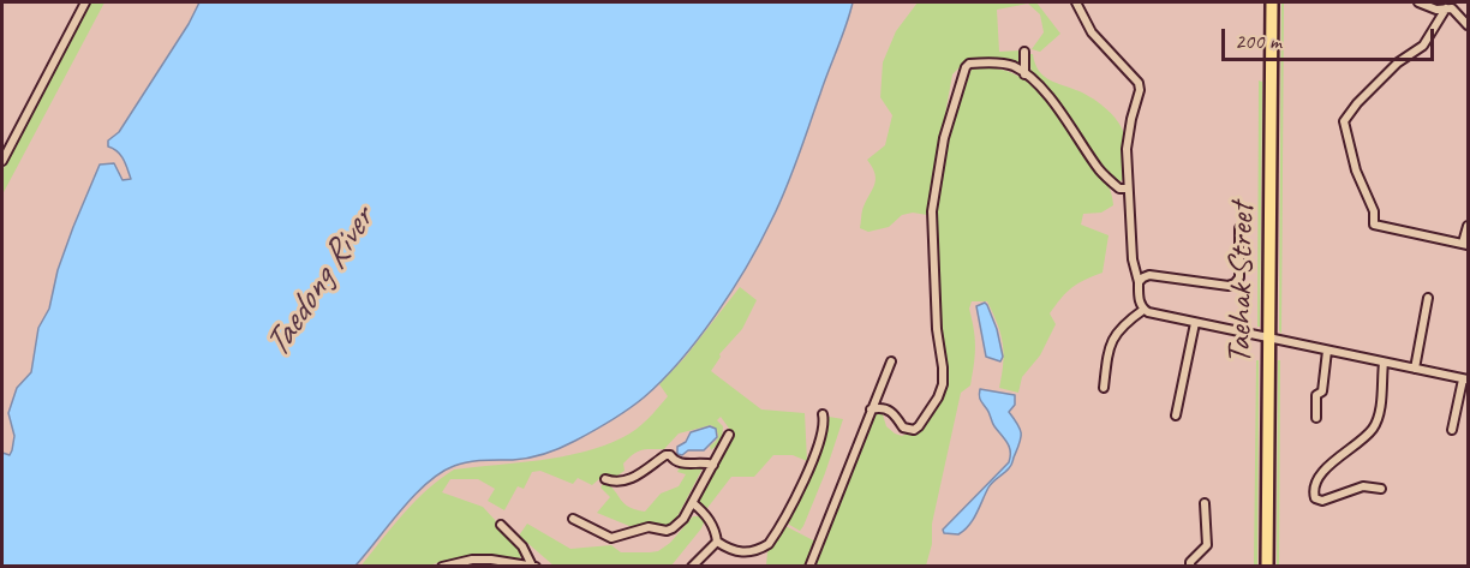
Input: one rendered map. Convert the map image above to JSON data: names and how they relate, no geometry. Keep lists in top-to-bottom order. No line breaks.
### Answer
{"streets":{"main road":["Taehak Street"]},"water":["Taedong River"],"scale_bar":"200 m"}
